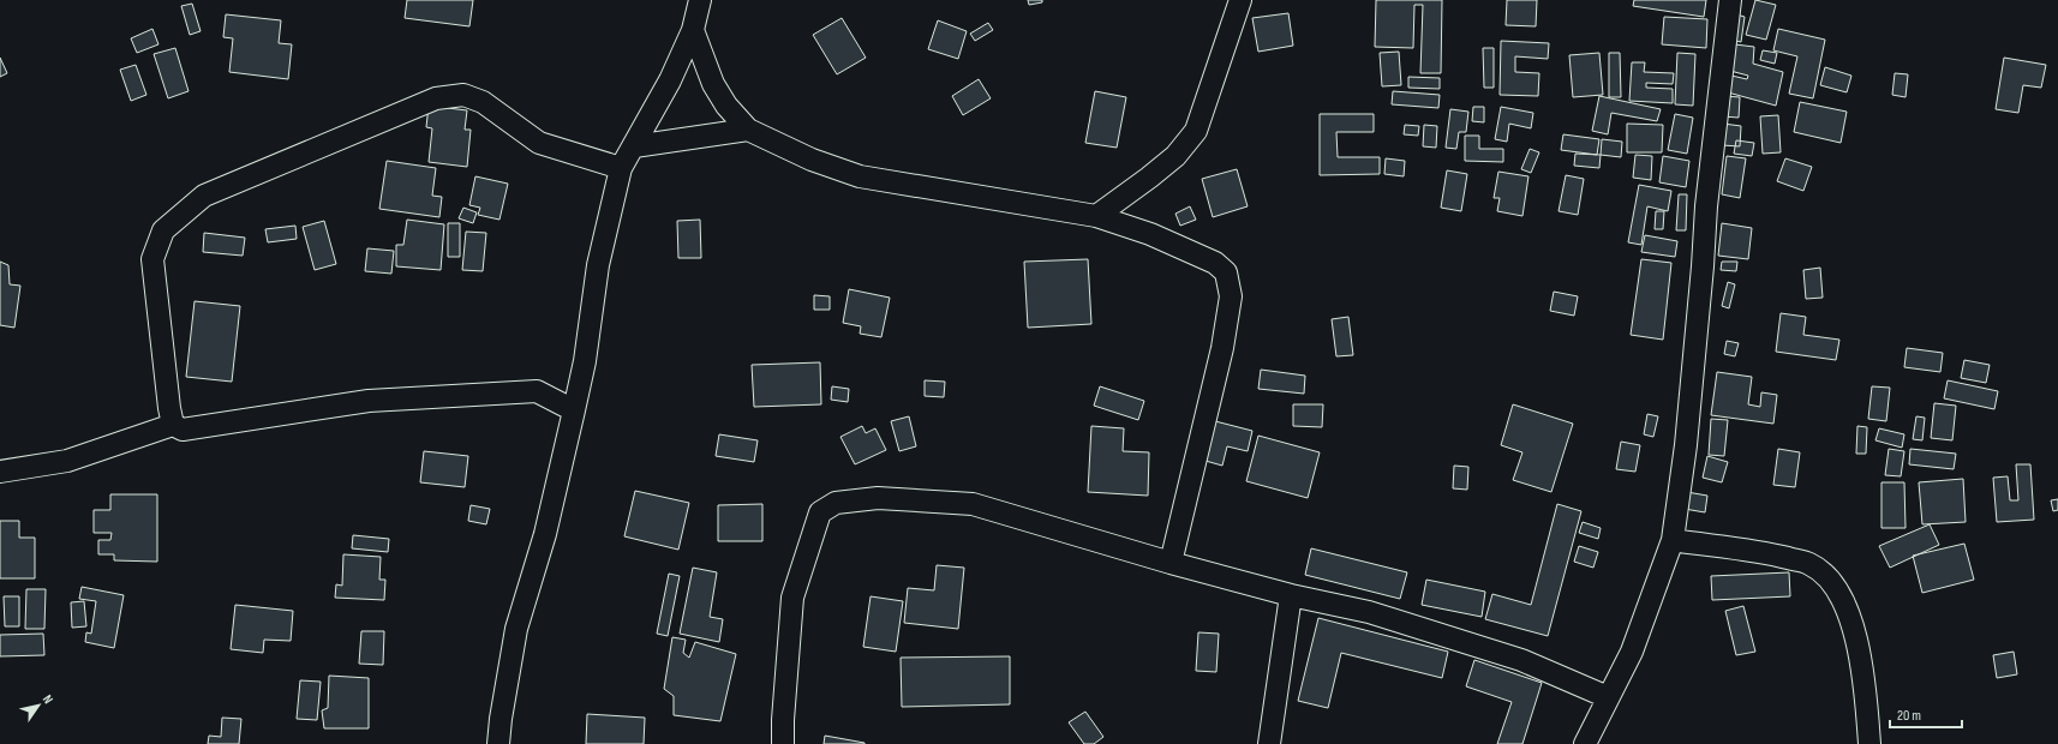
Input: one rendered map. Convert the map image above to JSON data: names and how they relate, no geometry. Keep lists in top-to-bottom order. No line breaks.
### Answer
{"scale_bar":"20 m","north":"top right"}
